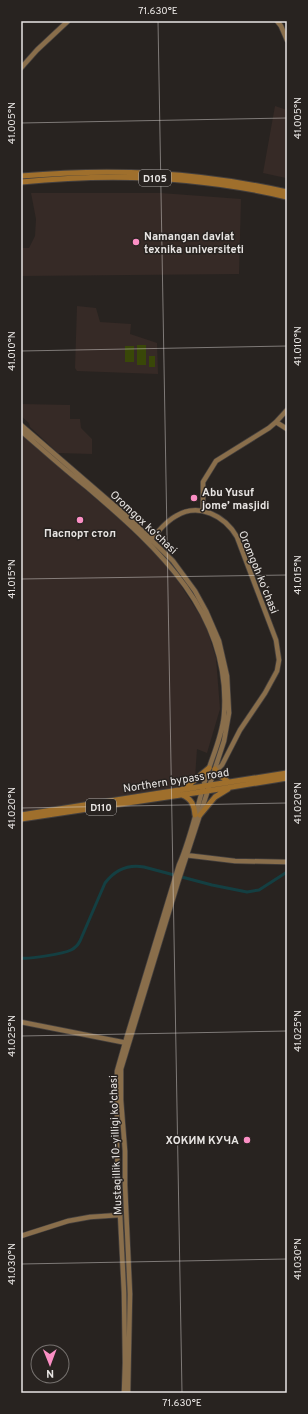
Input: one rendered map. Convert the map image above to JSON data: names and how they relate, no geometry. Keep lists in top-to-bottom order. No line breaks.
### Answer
{"streets":{"main road":["D105","Oromgox ko‘chasi","Oromgoh koʻchasi","Northern bypass road","D110","Mustaqillik 10-yilligi ko'chasi"]},"crossings":[["Oromgox ko‘chasi","Oromgoh koʻchasi"],["Northern bypass road","Mustaqillik 10-yilligi ko'chasi"]],"places":["Namangan davlat texnika universiteti","Abu Yusuf jome’ masjidi","Паспорт стол","ХОКИМ КУЧА"],"north":"bottom","coordinates":["71.630°E","41.005°N","41.010°N","41.015°N","41.020°N","41.025°N","41.030°N"]}
